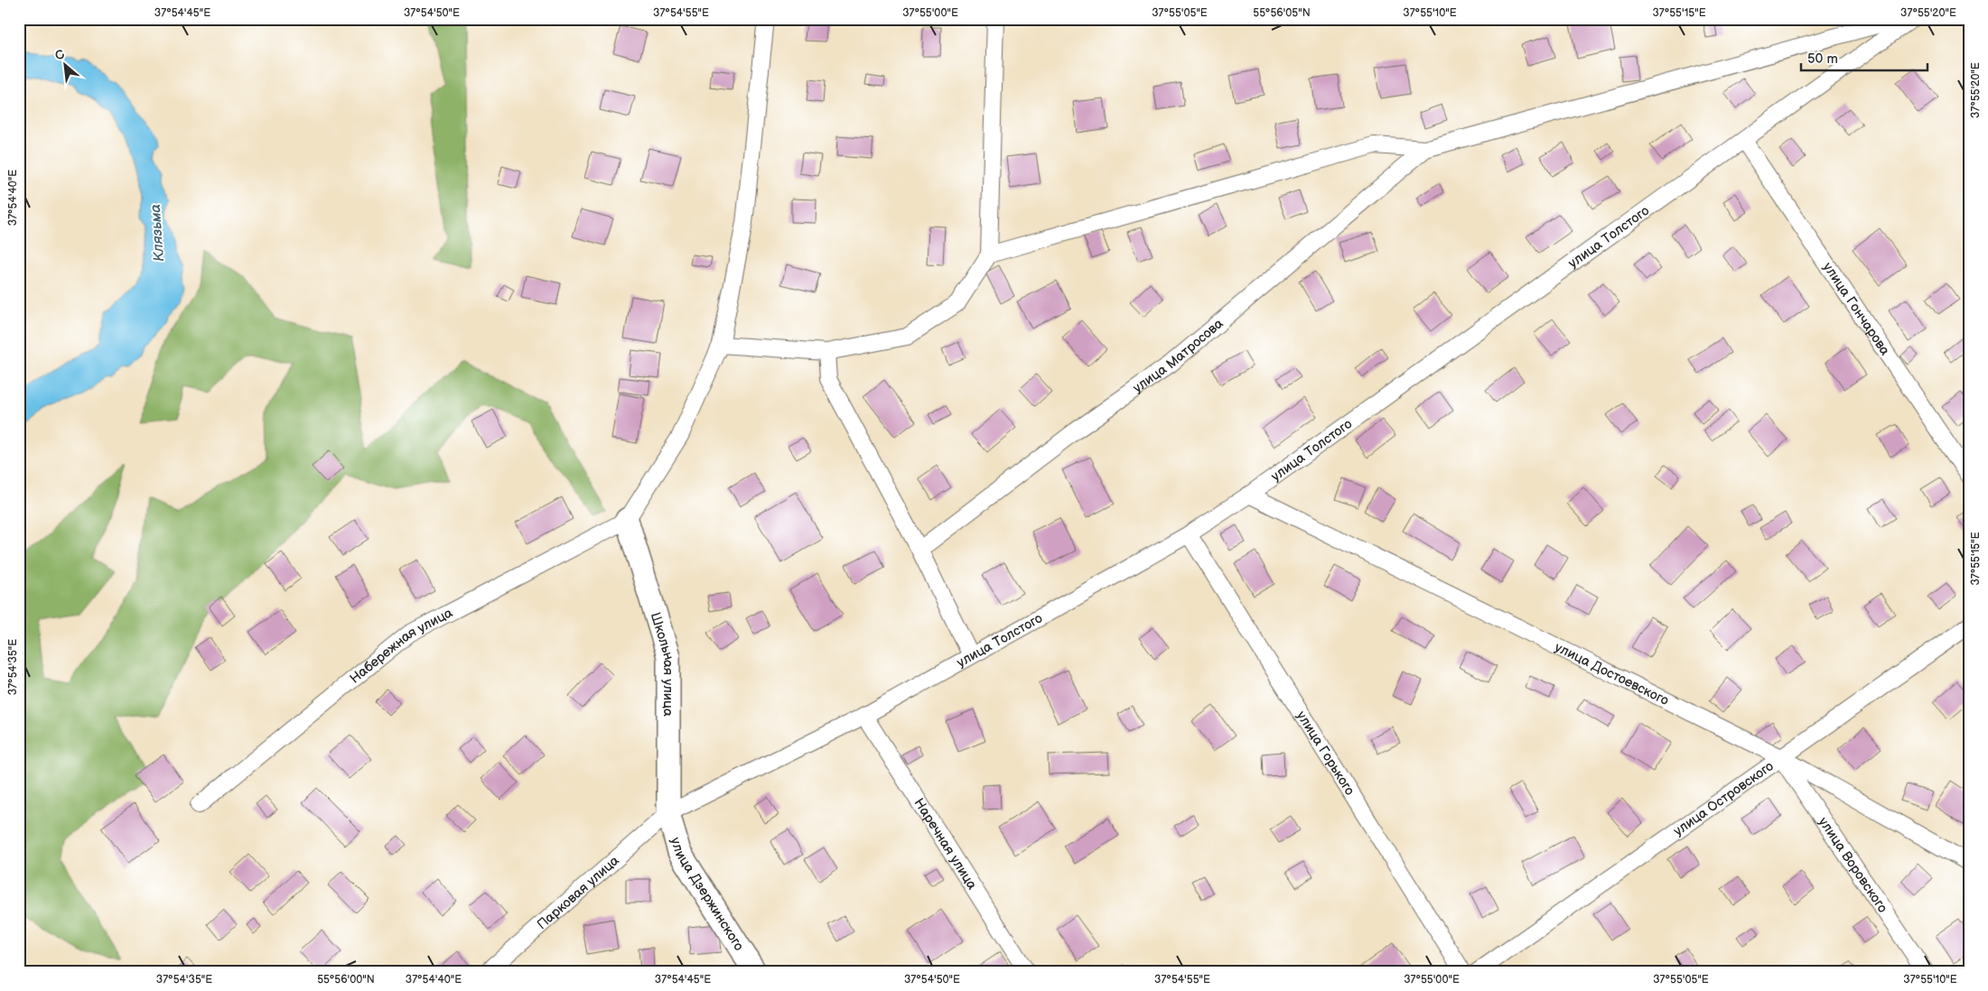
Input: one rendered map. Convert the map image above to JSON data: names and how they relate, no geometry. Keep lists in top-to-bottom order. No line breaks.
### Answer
{"streets":{"street":["улица Толстого","улица Гончарова","улица Матросова","Набережная улица","Школьная улица","улица Достоевского","улица Горького","улица Островского","Наречная улица","улица Воровского","Парковая улица","улица Дзержинского"]},"crossings":[["улица Толстого","улица Гончарова"],["улица Толстого","Школьная улица"],["улица Толстого","улица Достоевского"],["улица Толстого","улица Горького"],["улица Толстого","Наречная улица"],["улица Толстого","Парковая улица"],["улица Толстого","улица Дзержинского"],["Набережная улица","Школьная улица"],["Школьная улица","Парковая улица"],["Школьная улица","улица Дзержинского"],["улица Достоевского","улица Островского"],["улица Достоевского","улица Воровского"],["улица Островского","улица Воровского"],["Парковая улица","улица Дзержинского"]],"water":["Клязьма"],"scale_bar":"50 m","north":"top left","coordinates":["37°54'45\"E","37°54'50\"E","37°54'55\"E","37°55'00\"E","37°55'05\"E","55°56'05\"N","37°55'10\"E","37°55'15\"E","37°55'20\"E","37°54'40\"E","37°54'35\"E","55°56'00\"N"]}
